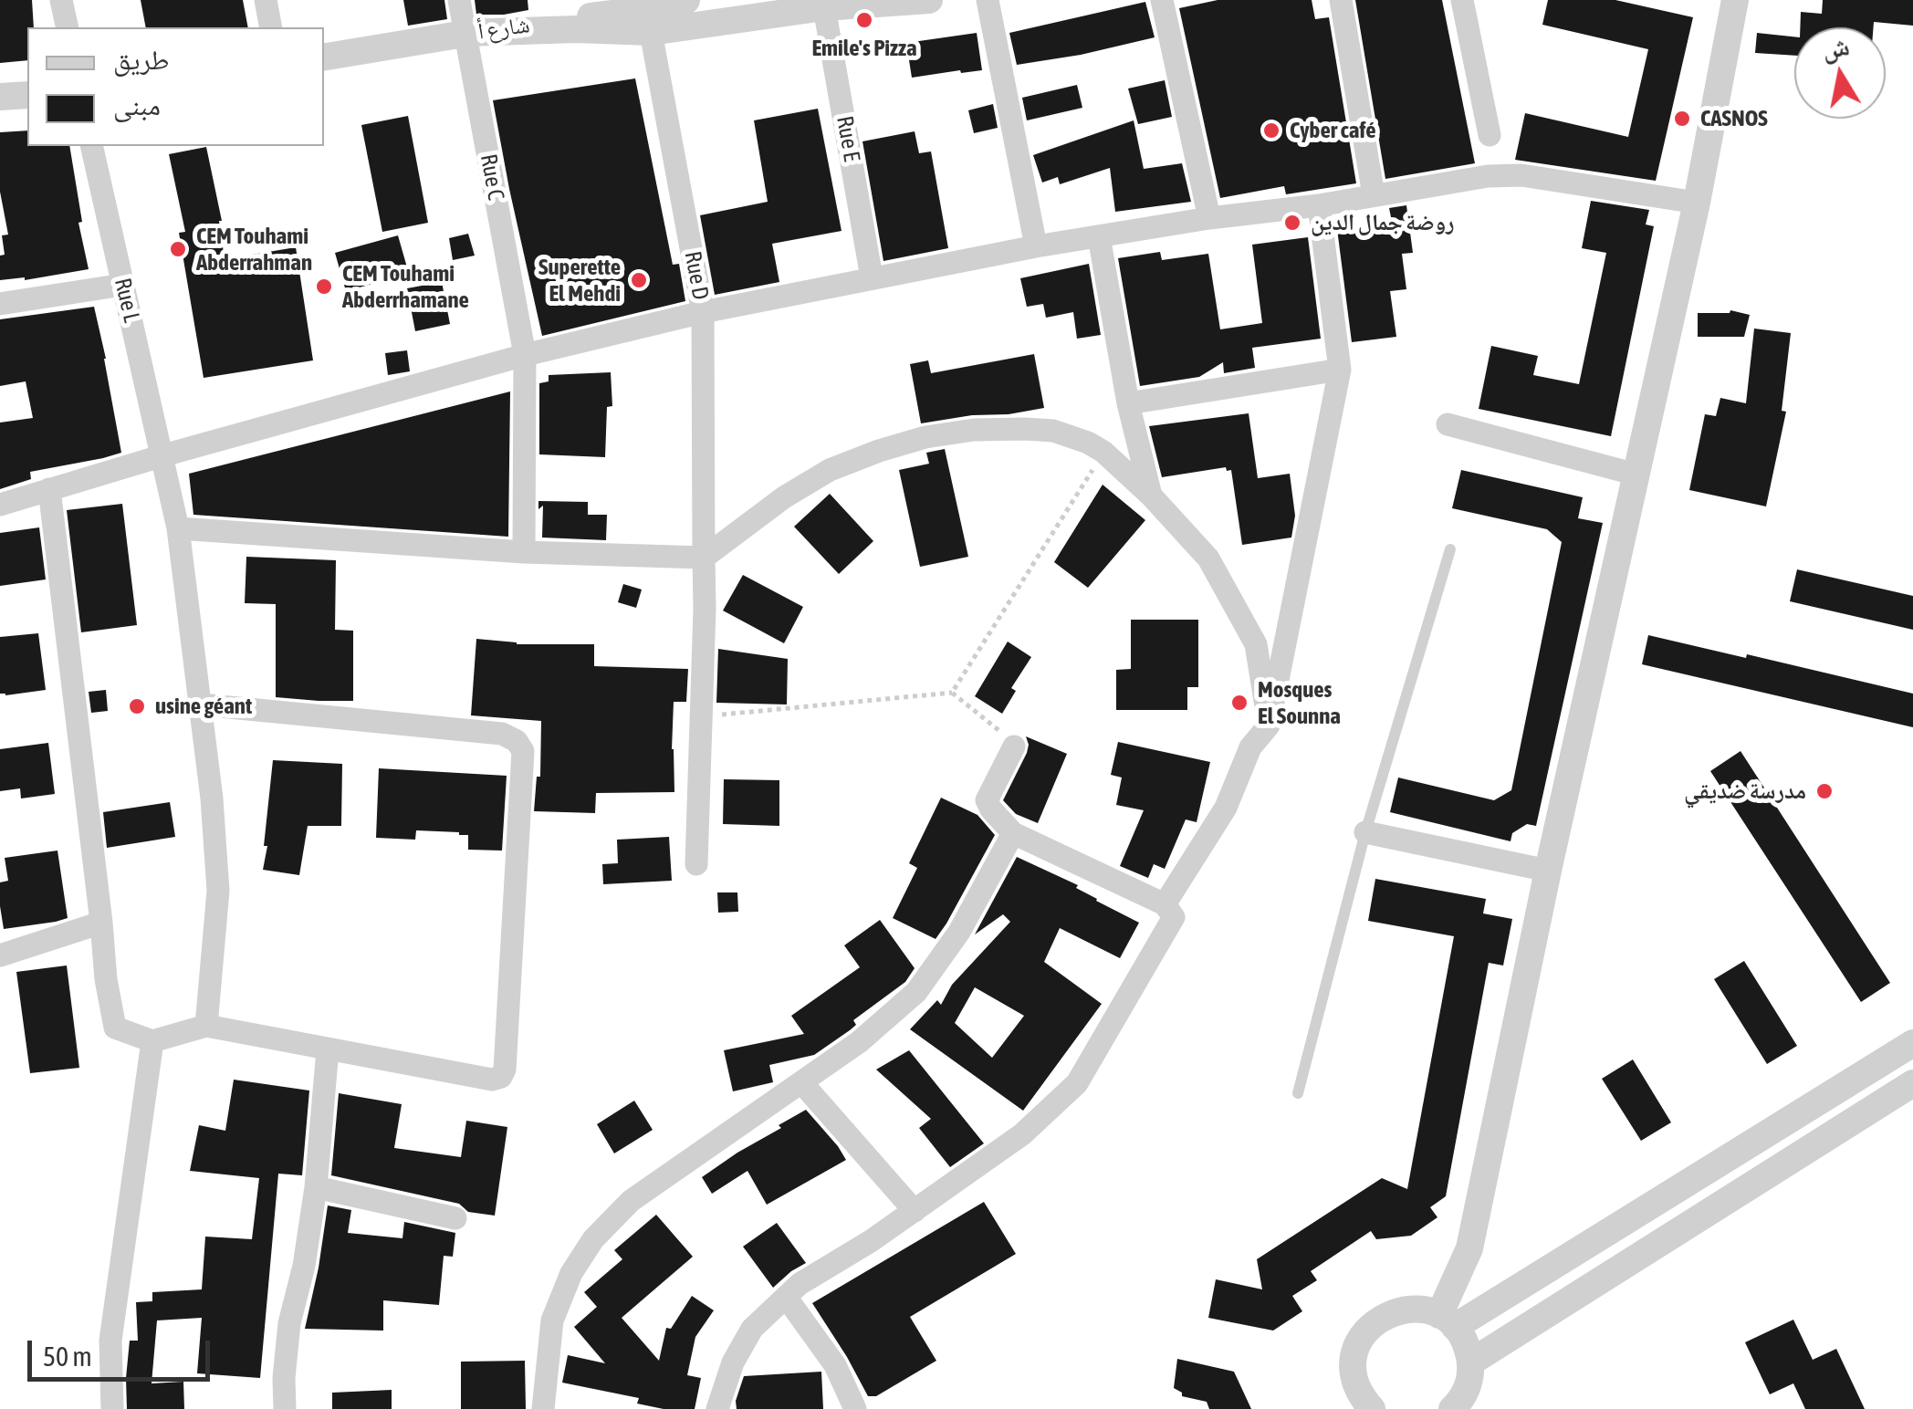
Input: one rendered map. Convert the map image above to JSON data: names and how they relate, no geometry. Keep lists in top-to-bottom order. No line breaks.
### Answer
{"streets":{"street":["شارع أ","Rue E","Rue C","Rue D","Rue L"]},"crossings":[["شارع أ","Rue E"],["شارع أ","Rue C"],["شارع أ","Rue D"]],"places":["Emile's Pizza","CASNOS","Cyber café","روضة جمال الدين","CEM Touhami Abderrahman","Superette El Mehdi","CEM Touhami Abderrhamane","Mosques El Sounna","usine géant","مدرسة ضديقي"],"legend":["طريق","مبنى"],"scale_bar":"50 m","north":"top"}
